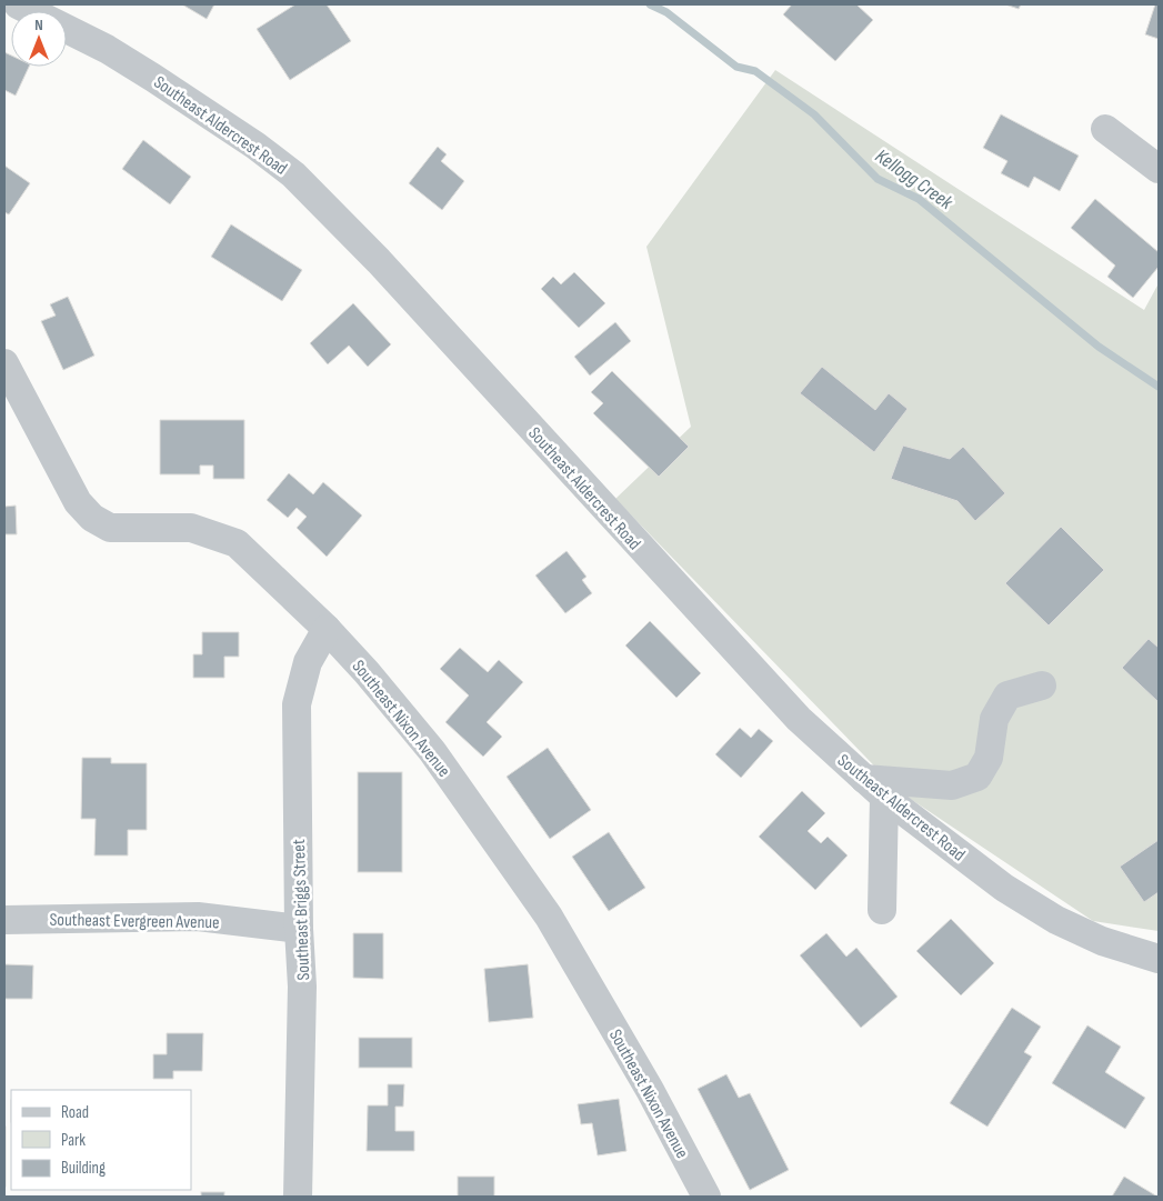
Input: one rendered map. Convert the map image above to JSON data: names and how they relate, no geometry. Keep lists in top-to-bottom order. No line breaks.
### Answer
{"streets":{"street":["Southeast Aldercrest Road","Southeast Nixon Avenue","Southeast Briggs Street","Southeast Evergreen Avenue"]},"crossings":[["Southeast Nixon Avenue","Southeast Briggs Street"],["Southeast Briggs Street","Southeast Evergreen Avenue"]],"water":["Kellogg Creek"],"legend":["Road","Park","Building"],"north":"top"}
